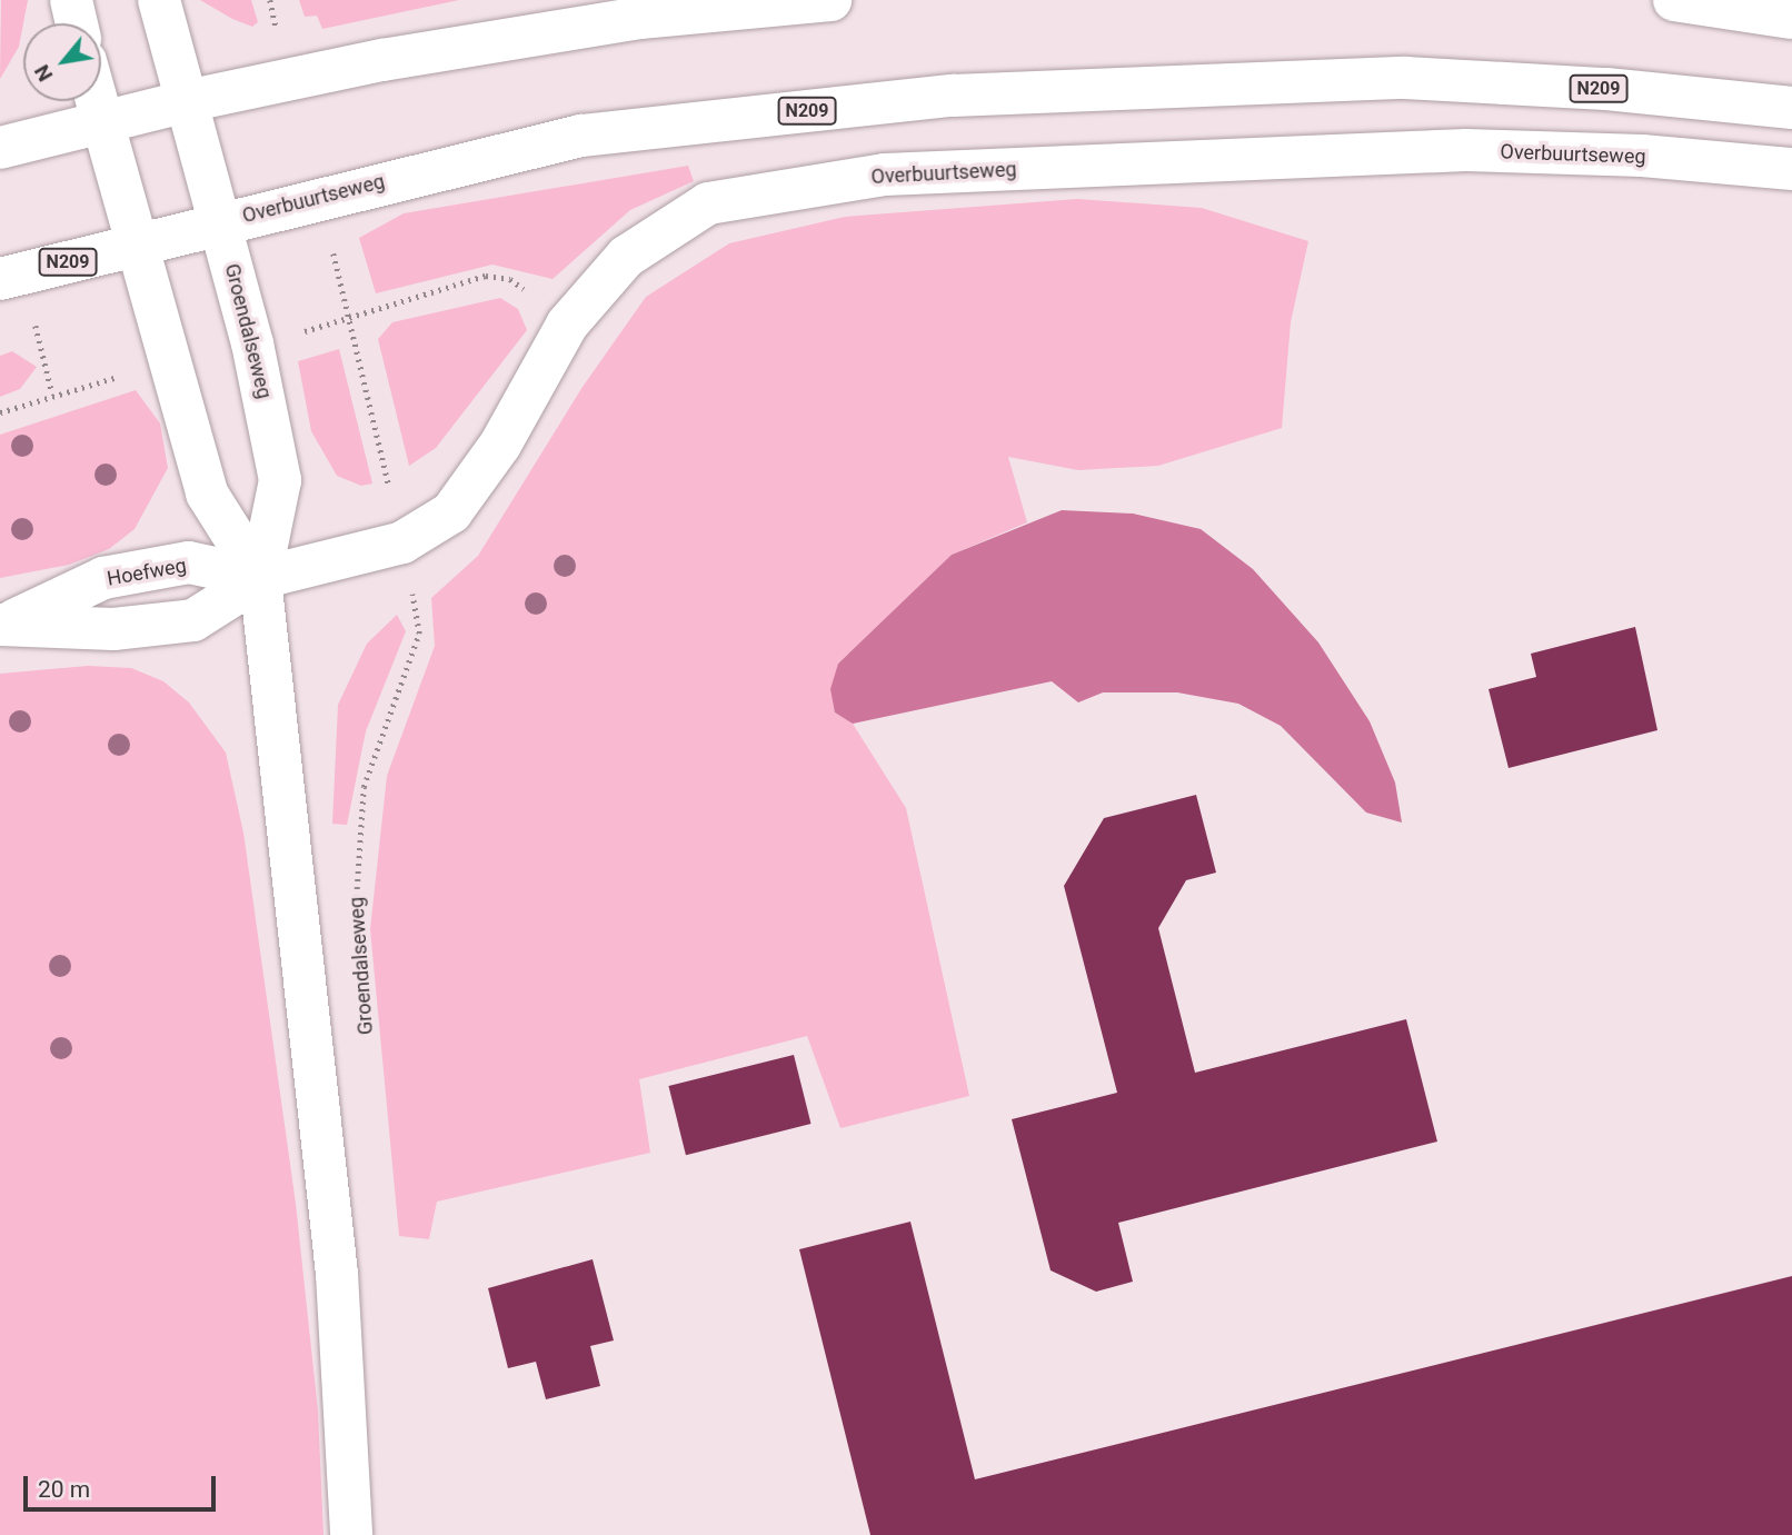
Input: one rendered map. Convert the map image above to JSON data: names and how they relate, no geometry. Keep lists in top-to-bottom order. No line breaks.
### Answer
{"streets":{"street":["N209","Overbuurtseweg","Groendalseweg","Hoefweg"]},"crossings":[["N209","Overbuurtseweg"],["N209","Groendalseweg"],["Overbuurtseweg","Groendalseweg"],["Overbuurtseweg","Hoefweg"],["Groendalseweg","Hoefweg"]],"scale_bar":"20 m","north":"bottom left"}
